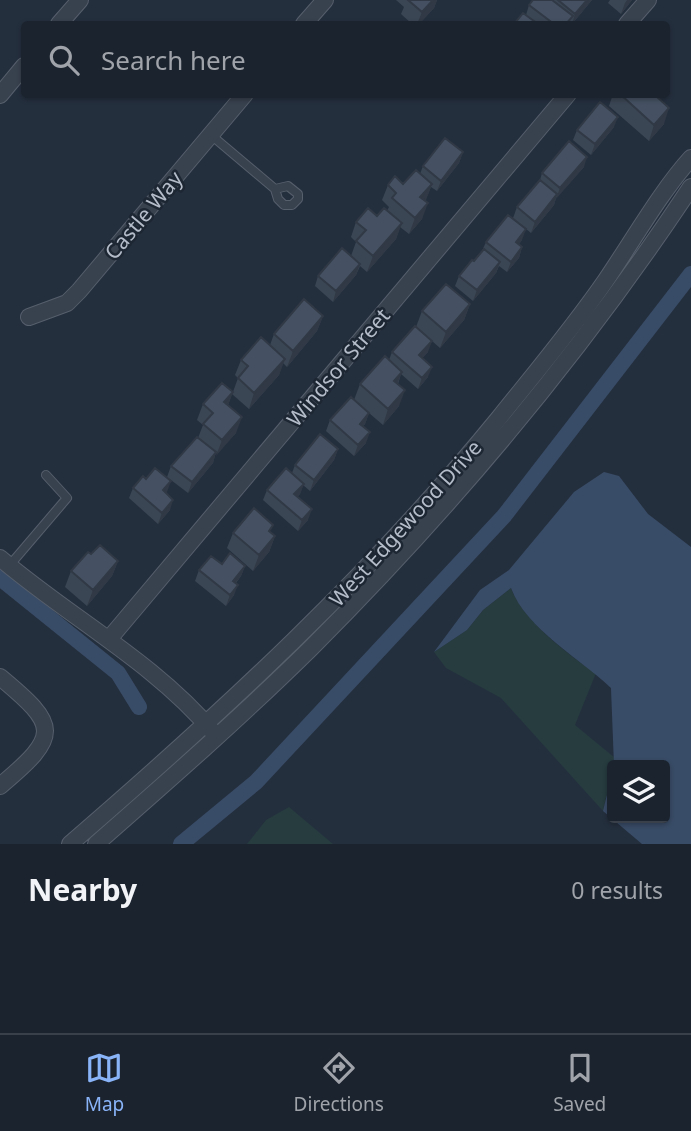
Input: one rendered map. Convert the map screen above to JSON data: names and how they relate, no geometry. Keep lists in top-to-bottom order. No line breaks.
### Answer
{"streets":{"street":["Castle Way","Windsor Street","West Edgewood Drive"]},"page":{"search":"Search here","heading":["Nearby","0 results"],"nav":["Map","Directions","Saved"]}}
